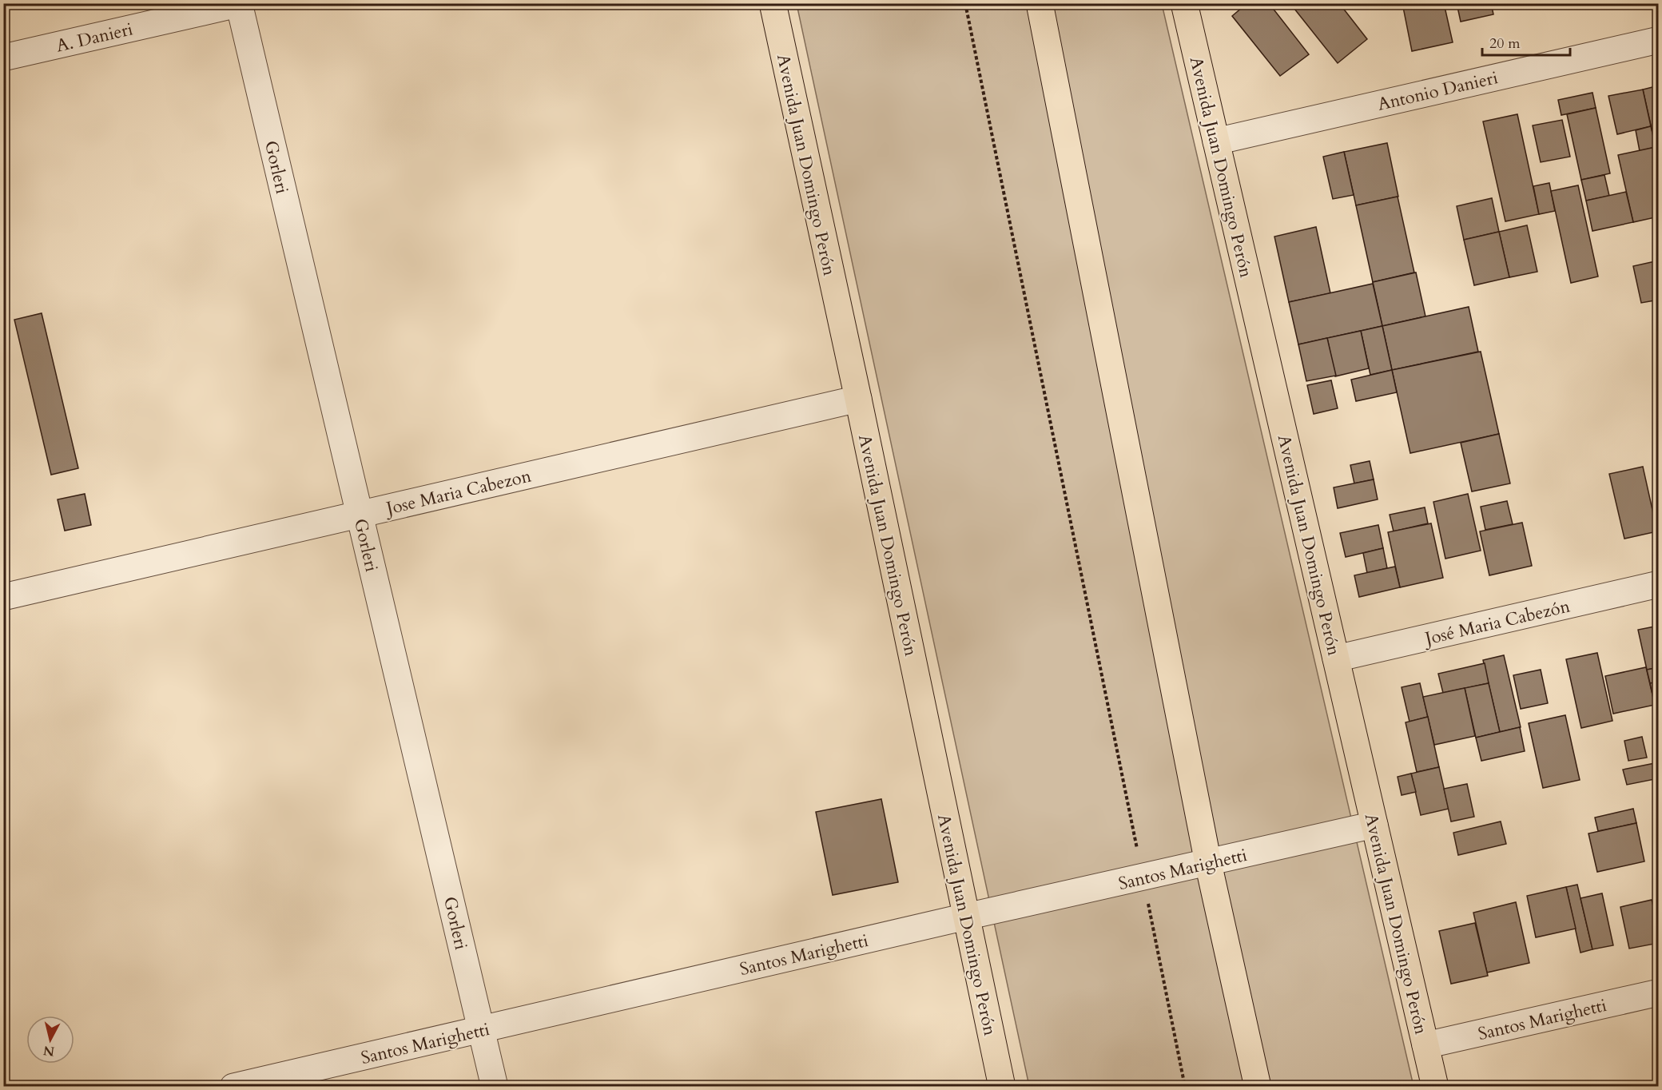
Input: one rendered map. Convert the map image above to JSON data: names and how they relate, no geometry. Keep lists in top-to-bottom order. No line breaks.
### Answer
{"streets":{"main road":["Avenida Juan Domingo Perón"],"street":["A. Danieri","Antonio Danieri","Gorleri","Jose Maria Cabezon","José Maria Cabezón","Santos Marighetti"]},"crossings":[["A. Danieri","Gorleri"],["Antonio Danieri","Avenida Juan Domingo Perón"],["Avenida Juan Domingo Perón","Jose Maria Cabezon"],["Avenida Juan Domingo Perón","José Maria Cabezón"],["Avenida Juan Domingo Perón","Santos Marighetti"],["Gorleri","Jose Maria Cabezon"],["Gorleri","Santos Marighetti"]],"scale_bar":"20 m","north":"bottom"}
